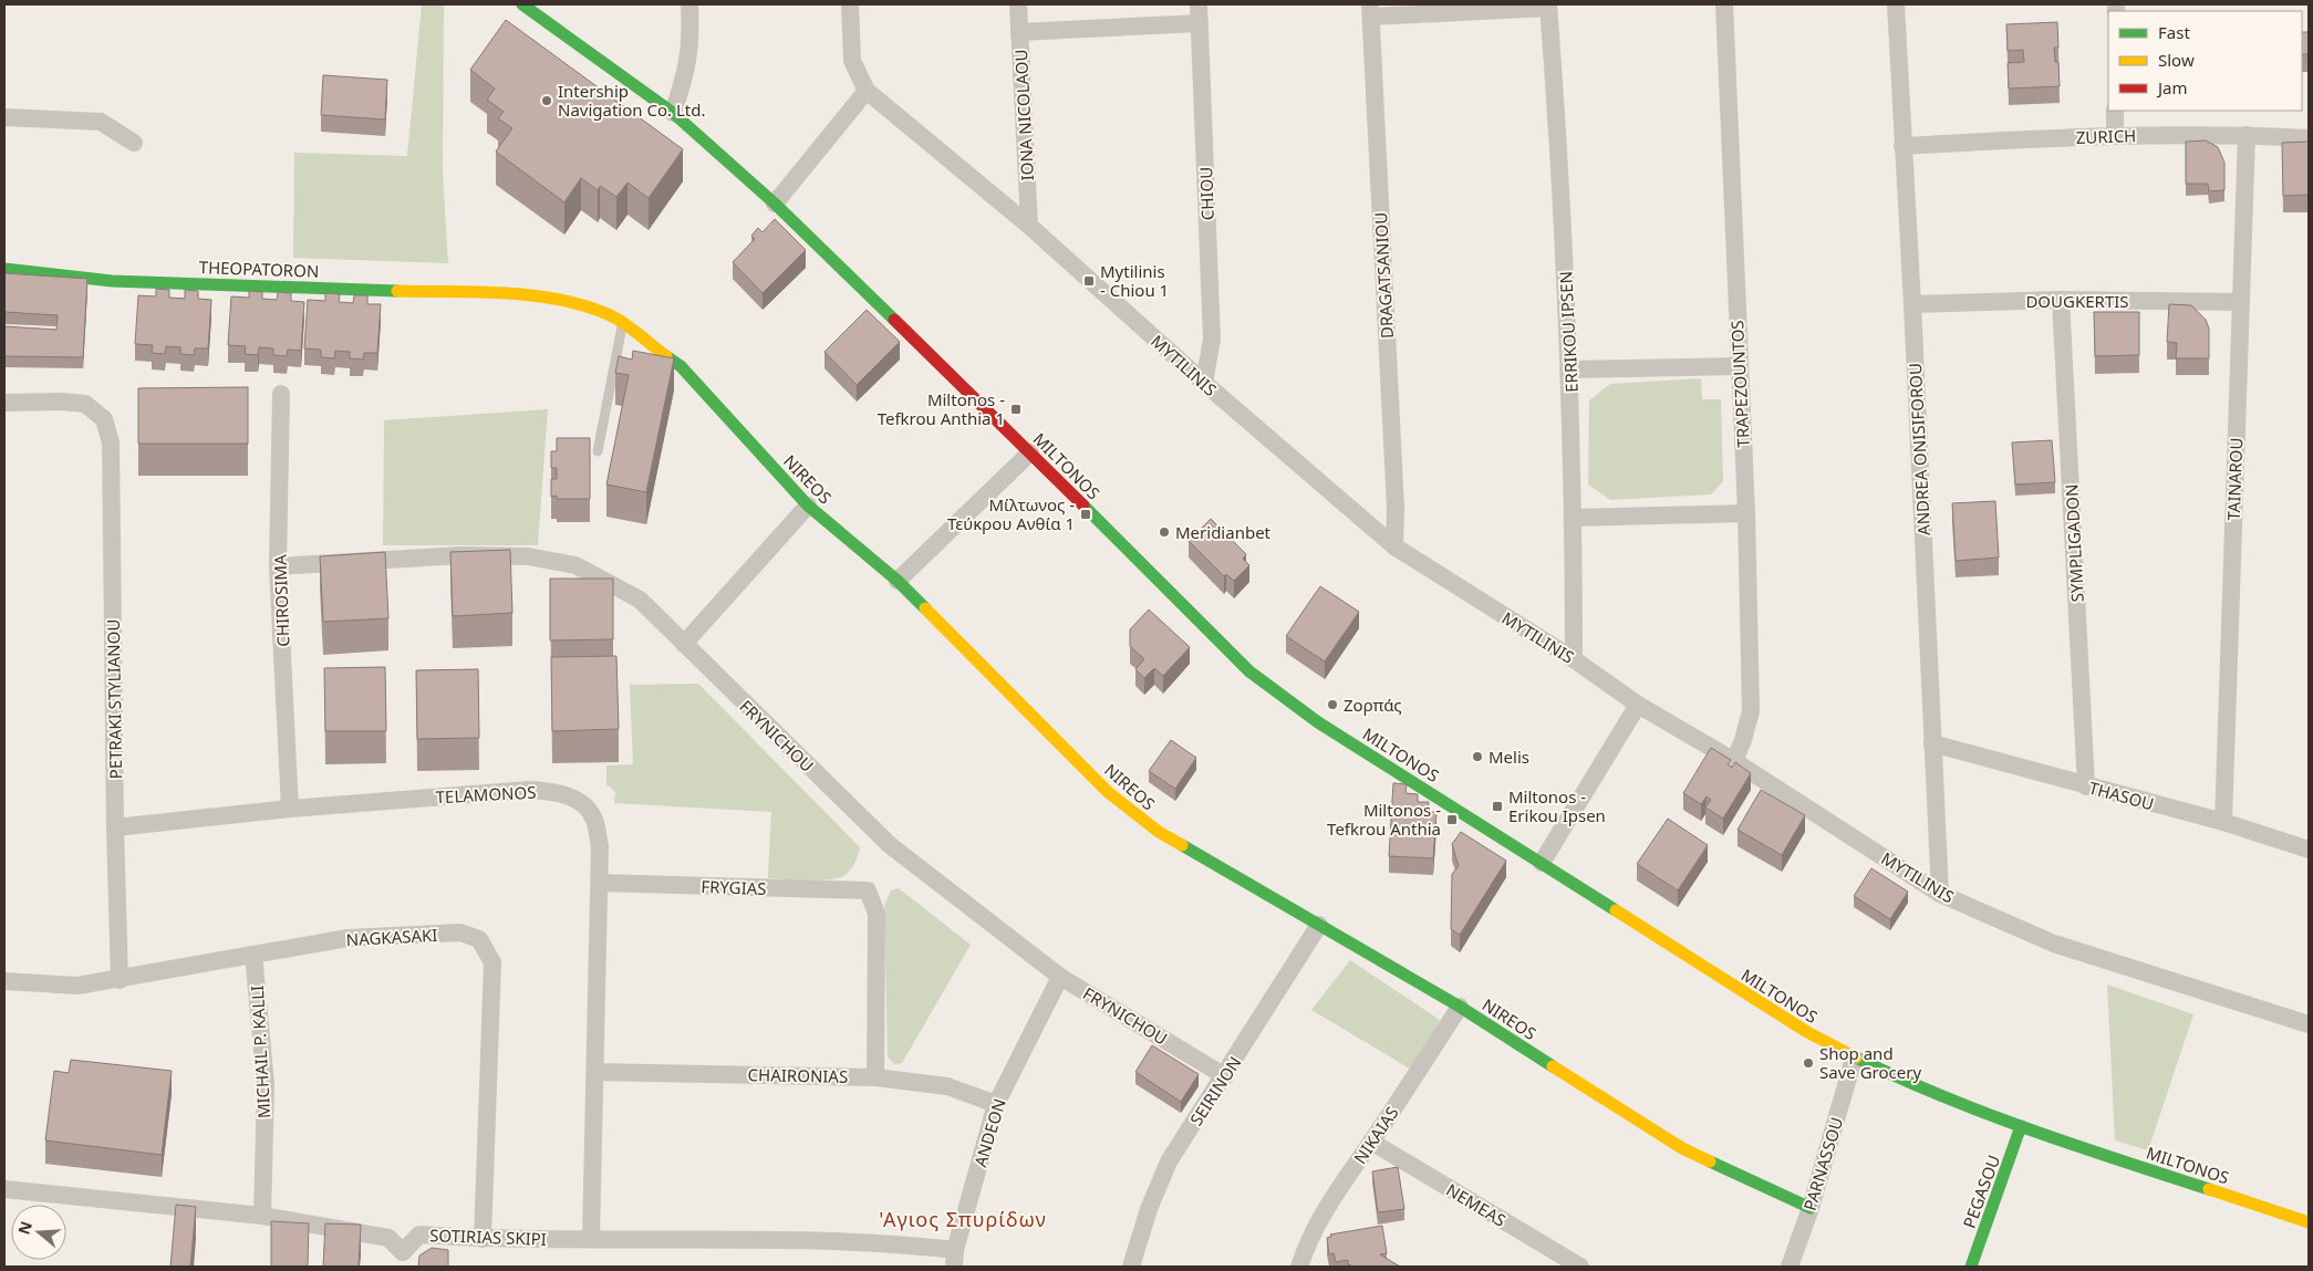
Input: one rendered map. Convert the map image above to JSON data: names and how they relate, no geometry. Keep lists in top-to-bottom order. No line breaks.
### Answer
{"streets":{"street":["IONA NICOLAOU","ZURICH","CHIOU","THEOPATORON","DRAGATSANIOU","DOUGKERTIS","ERRIKOU IPSEN","MYTILINIS","TRAPEZOUNTOS","ANDREA ONISIFOROU","MILTONOS","NIREOS","TAINAROU","SYMPLIGADON","CHIROSIMA","PETRAKI STYLIANOU","FRYNICHOU","TELAMONOS","THASOU","FRYGIAS","NAGKASAKI","MICHAIL P. KALLI","CHAIRONIAS","SEIRINON","ANDEON","NIKAIAS","PARNASSOU","PEGASOU","NEMEAS","SOTIRIAS SKIPI"]},"crossings":[["IONA NICOLAOU","MYTILINIS"],["ZURICH","ANDREA ONISIFOROU"],["ZURICH","TAINAROU"],["CHIOU","MYTILINIS"],["THEOPATORON","NIREOS"],["DRAGATSANIOU","MYTILINIS"],["DOUGKERTIS","ANDREA ONISIFOROU"],["DOUGKERTIS","TAINAROU"],["DOUGKERTIS","SYMPLIGADON"],["ERRIKOU IPSEN","MYTILINIS"],["MYTILINIS","TRAPEZOUNTOS"],["MYTILINIS","ANDREA ONISIFOROU"],["ANDREA ONISIFOROU","THASOU"],["MILTONOS","PARNASSOU"],["MILTONOS","PEGASOU"],["NIREOS","SEIRINON"],["NIREOS","NIKAIAS"],["NIREOS","PARNASSOU"],["TAINAROU","THASOU"],["SYMPLIGADON","THASOU"],["CHIROSIMA","FRYNICHOU"],["CHIROSIMA","TELAMONOS"],["PETRAKI STYLIANOU","TELAMONOS"],["PETRAKI STYLIANOU","NAGKASAKI"],["FRYNICHOU","SEIRINON"],["FRYNICHOU","ANDEON"],["TELAMONOS","FRYGIAS"],["TELAMONOS","CHAIRONIAS"],["TELAMONOS","SOTIRIAS SKIPI"],["FRYGIAS","CHAIRONIAS"],["NAGKASAKI","MICHAIL P. KALLI"],["NAGKASAKI","SOTIRIAS SKIPI"],["MICHAIL P. KALLI","SOTIRIAS SKIPI"],["CHAIRONIAS","ANDEON"],["ANDEON","SOTIRIAS SKIPI"],["NIKAIAS","NEMEAS"]],"districts":["'Αγιος Σπυρίδων"],"places":{"other":["Intership Navigation Co. Ltd.","Meridianbet","Ζορπάς","Melis","Shop and Save Grocery"],"transit":["Mytilinis - Chiou 1","Miltonos - Tefkrou Anthia 1","Μίλτωνος - Τεύκρου Ανθία 1","Miltonos - Erikou Ipsen","Miltonos - Tefkrou Anthia"]},"legend":["Fast","Slow","Jam"],"north":"left"}
